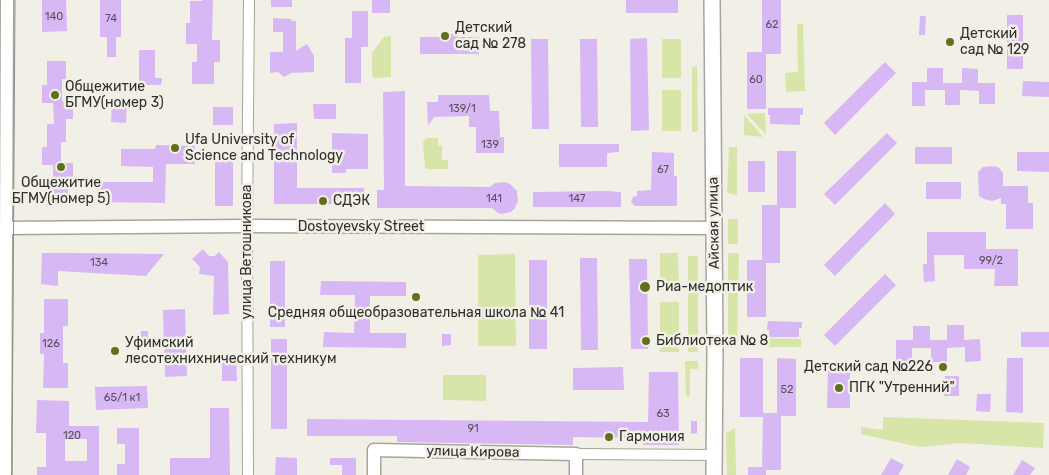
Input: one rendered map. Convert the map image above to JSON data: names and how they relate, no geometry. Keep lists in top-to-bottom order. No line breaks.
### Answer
{"streets":{"main road":["Айская улица"],"street":["Dostoyevsky Street","улица Ветошникова","улица Кирова"]},"crossings":[["Айская улица","Dostoyevsky Street"],["Dostoyevsky Street","улица Ветошникова"]],"places":["Детский сад № 278","Детский сад № 129","Общежитие БГМУ(номер 3)","Ufa University of Science and Technology","Общежитие БГМУ(номер 5)","СДЭК","Риа-медоптик","Средняя общеобразовательная школа № 41","Библиотека № 8","Уфимский лесотехнихнический техникум","Детский сад №226","ПГК \"Утренний\"","Гармония"],"house_numbers":["140","74","62","60","139/1","139","67","141","147","99/2","134","126","52","65/1 к1","63","91","120"]}
